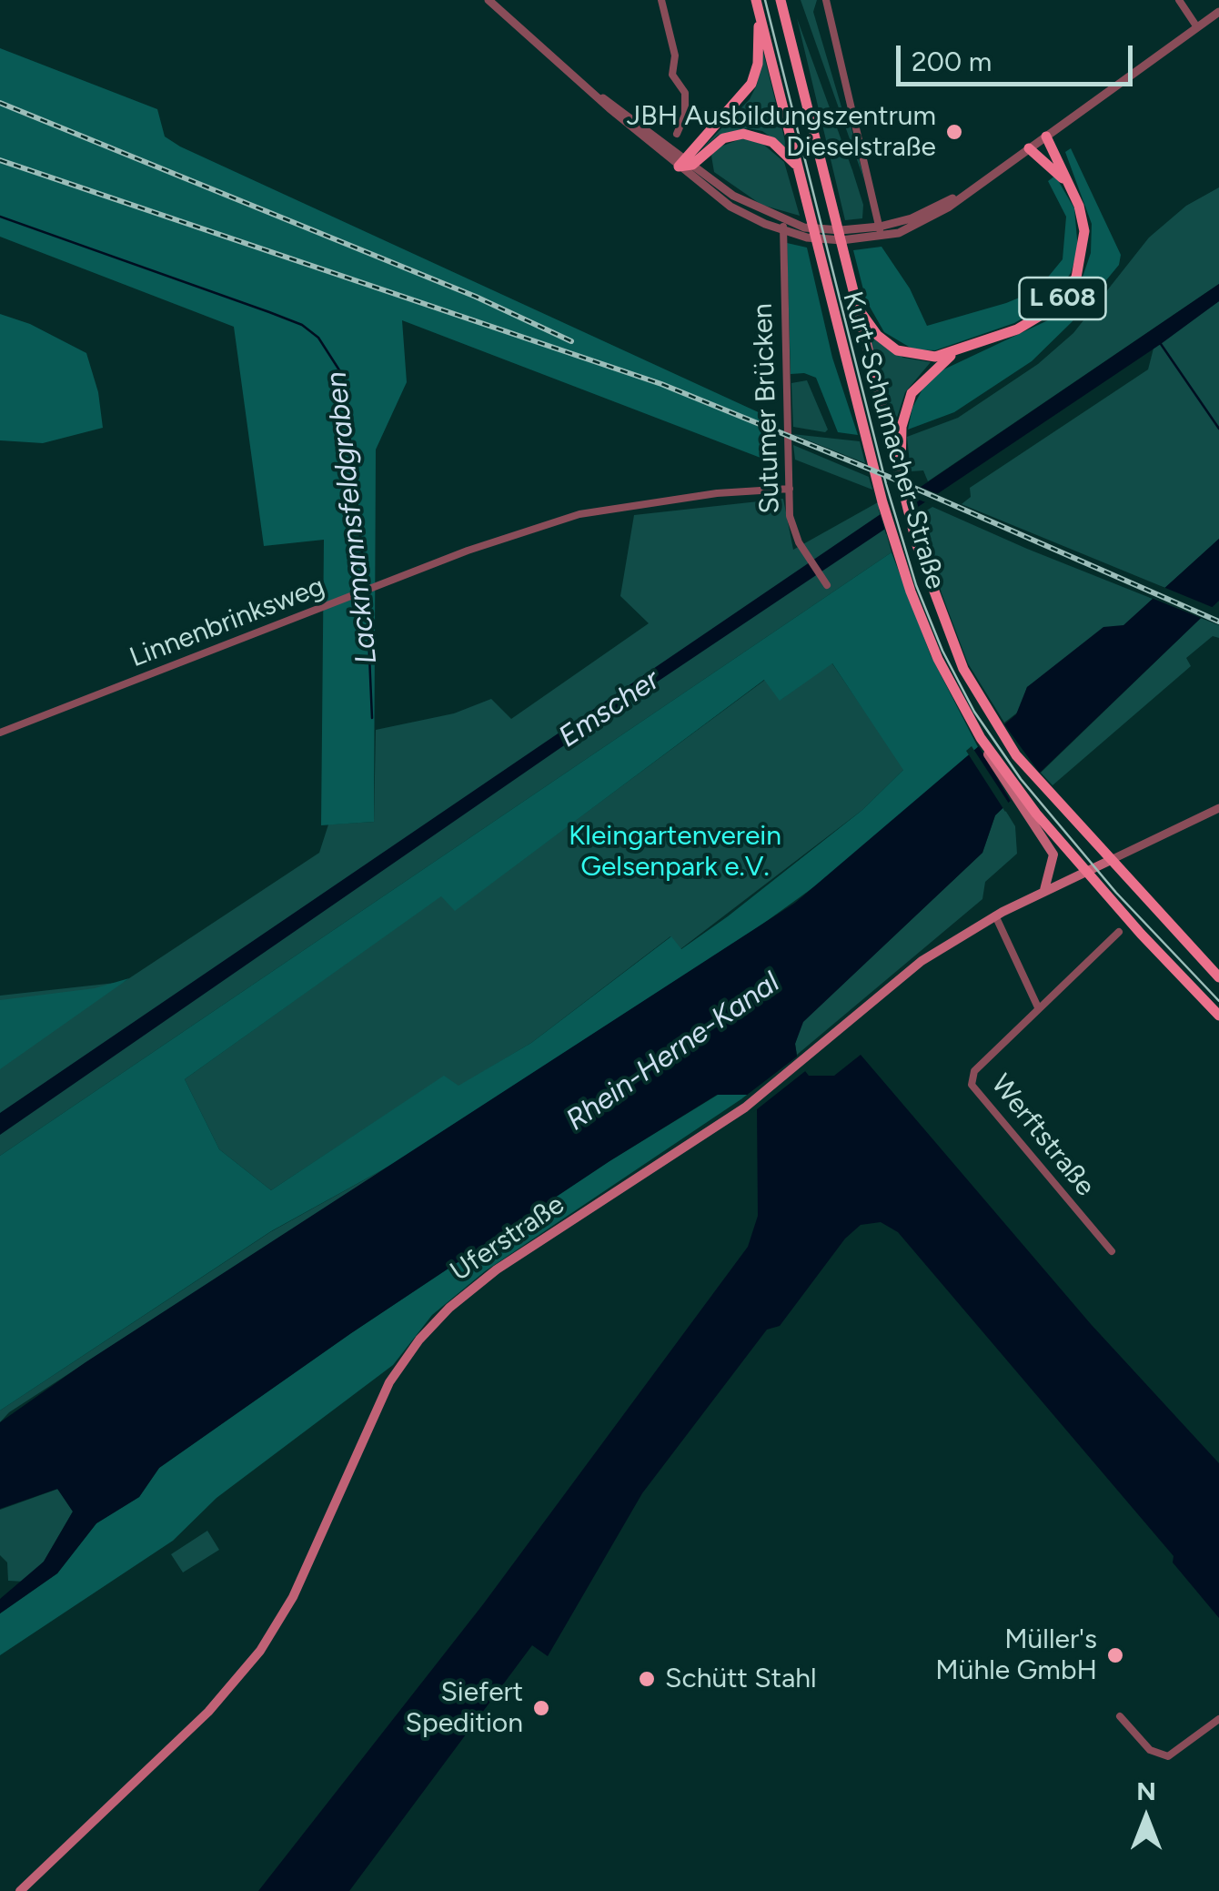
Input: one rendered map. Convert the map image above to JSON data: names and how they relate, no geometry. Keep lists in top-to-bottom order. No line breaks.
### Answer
{"streets":{"main road":["L 608","Kurt-Schumacher-Straße","Uferstraße"],"street":["Sutumer Brücken","Linnenbrinksweg","Werftstraße"]},"crossings":[["L 608","Kurt-Schumacher-Straße"],["Sutumer Brücken","Linnenbrinksweg"],["Kurt-Schumacher-Straße","Uferstraße"]],"water":["Lackmannsfeldgraben","Emscher","Rhein-Herne-Kanal"],"parks":["Kleingartenverein Gelsenpark e.V."],"places":["JBH Ausbildungszentrum Dieselstraße","Müller's Mühle GmbH","Schütt Stahl","Siefert Spedition"],"scale_bar":"200 m","north":"top"}
